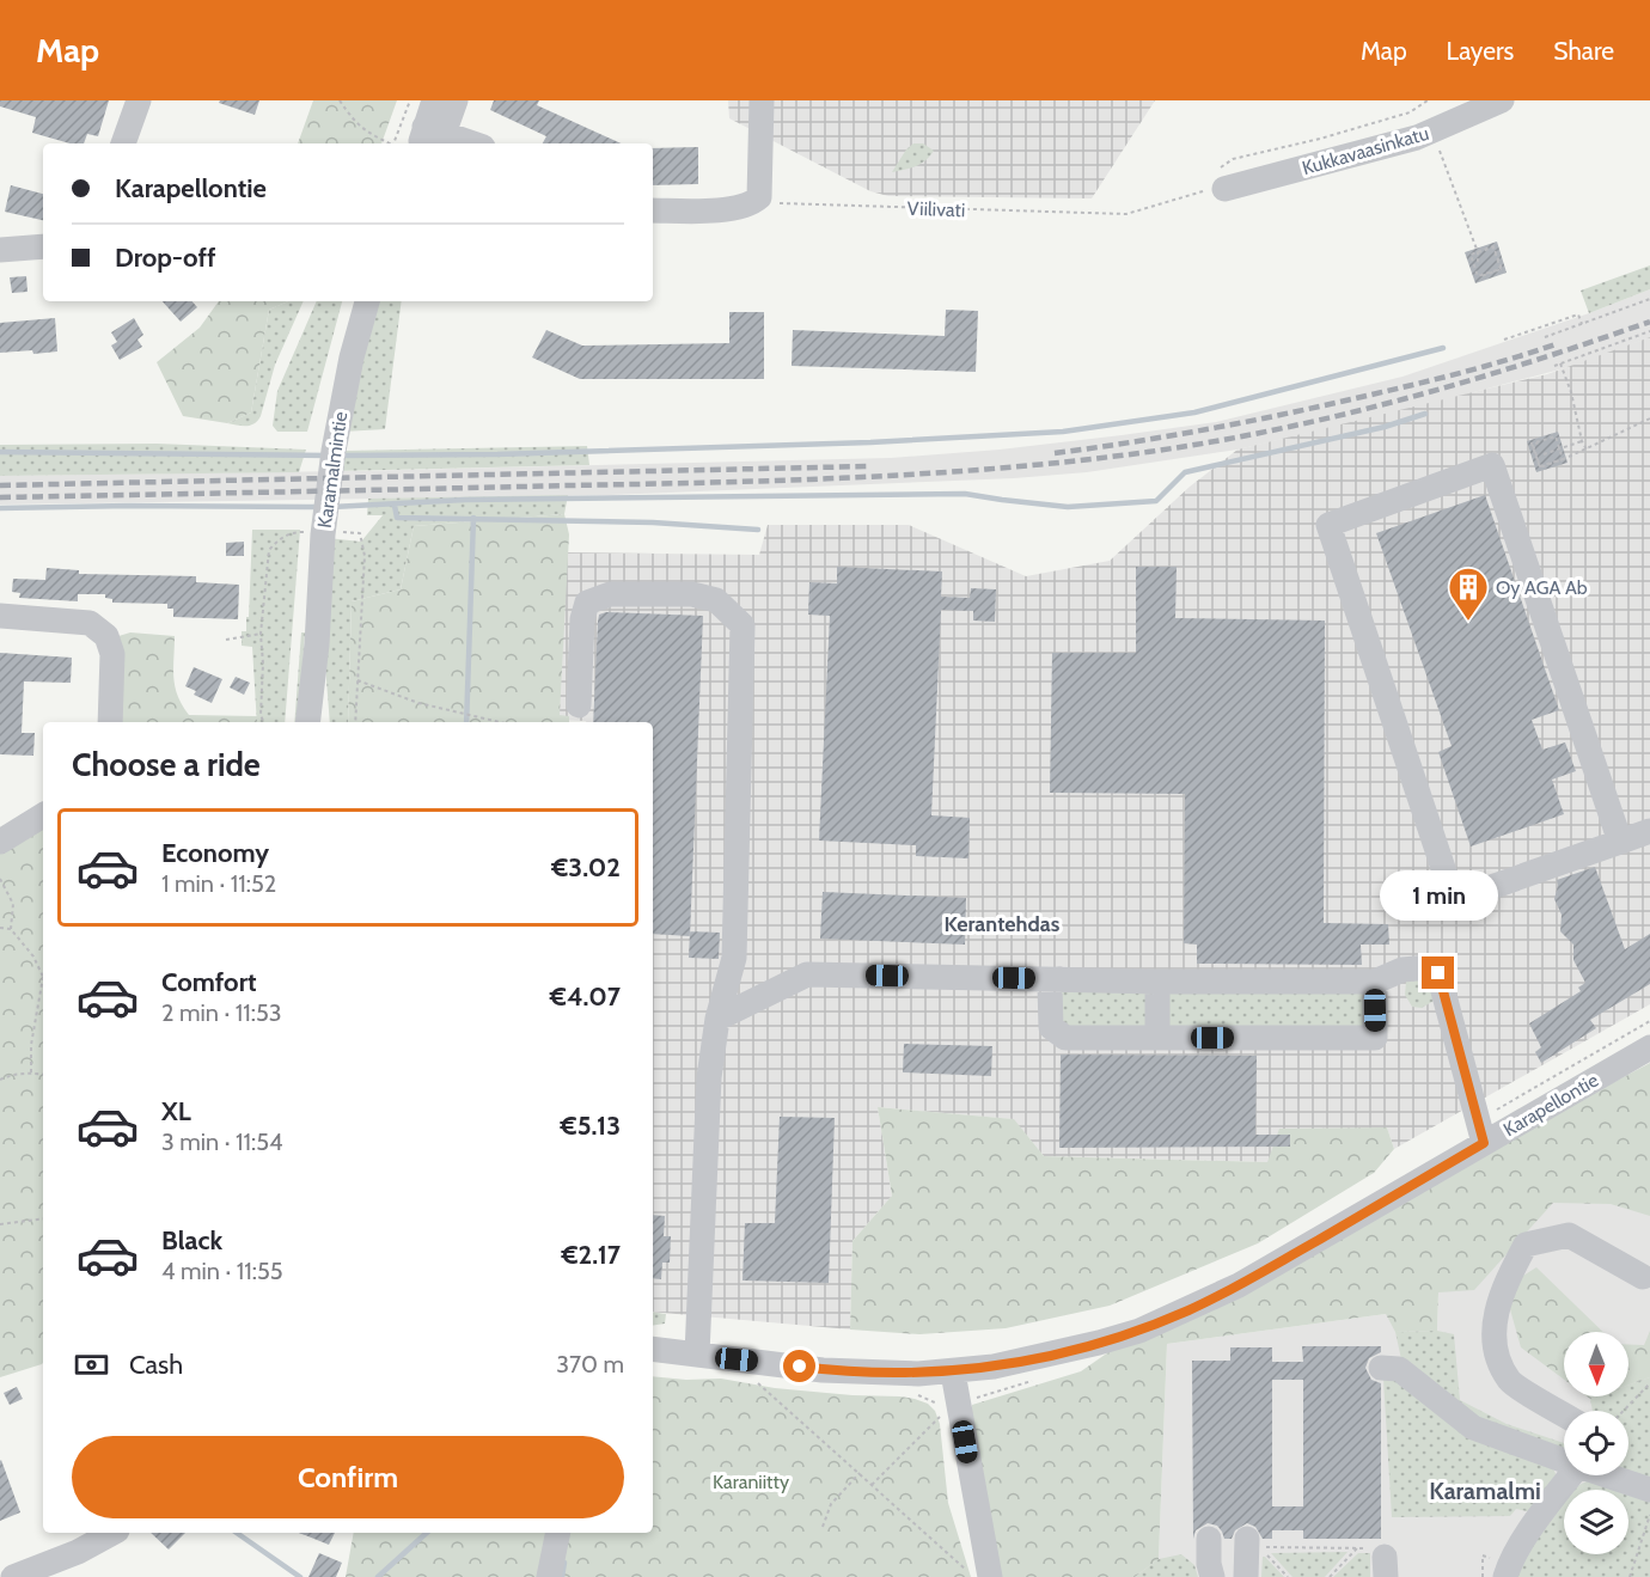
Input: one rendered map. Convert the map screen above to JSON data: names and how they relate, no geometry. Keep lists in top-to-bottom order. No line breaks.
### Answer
{"streets":{"street":["Kukkavaasinkatu","Karamalmintie","Karapellontie"],"path":["Viilivati"]},"crossings":[["Kukkavaasinkatu","Viilivati"]],"districts":["Kerantehdas","Karamalmi"],"parks":["Karaniitty"],"places":{"building":["Oy AGA Ab"]},"north":"bottom","page":{"header":"Map","nav":["Map","Layers","Share"],"banner":["Karapellontie","Drop-off"],"heading":"Choose a ride","list":[{"name":"Economy","note":"1 min · 11:52","value":"€3.02"},{"name":"Comfort","note":"2 min · 11:53","value":"€4.07"},{"name":"XL","note":"3 min · 11:54","value":"€5.13"},{"name":"Black","note":"4 min · 11:55","value":"€2.17"}],"bubble":"1 min","pay":["Cash","370 m"],"buttons":"Confirm"}}
